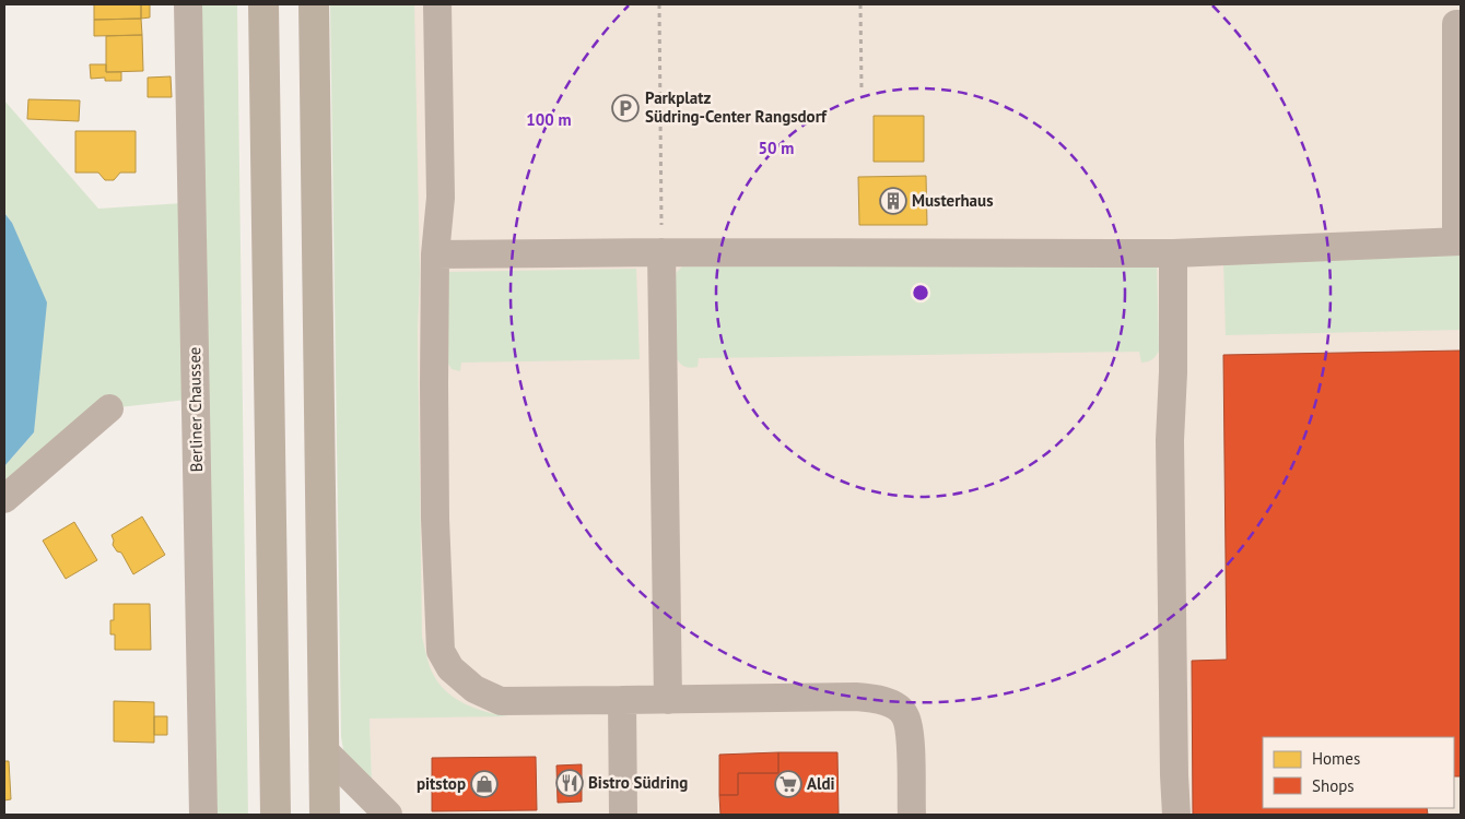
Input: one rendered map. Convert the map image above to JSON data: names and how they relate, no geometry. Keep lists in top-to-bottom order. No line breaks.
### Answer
{"streets":{"street":["Berliner Chaussee"]},"places":{"parking":["Parkplatz Südring-Center Rangsdorf"],"building":["Musterhaus"],"restaurant":["Bistro Südring"],"shop":["pitstop"],"supermarket":["Aldi"]},"legend":["Homes","Shops"],"rings":["100 m","50 m"]}
